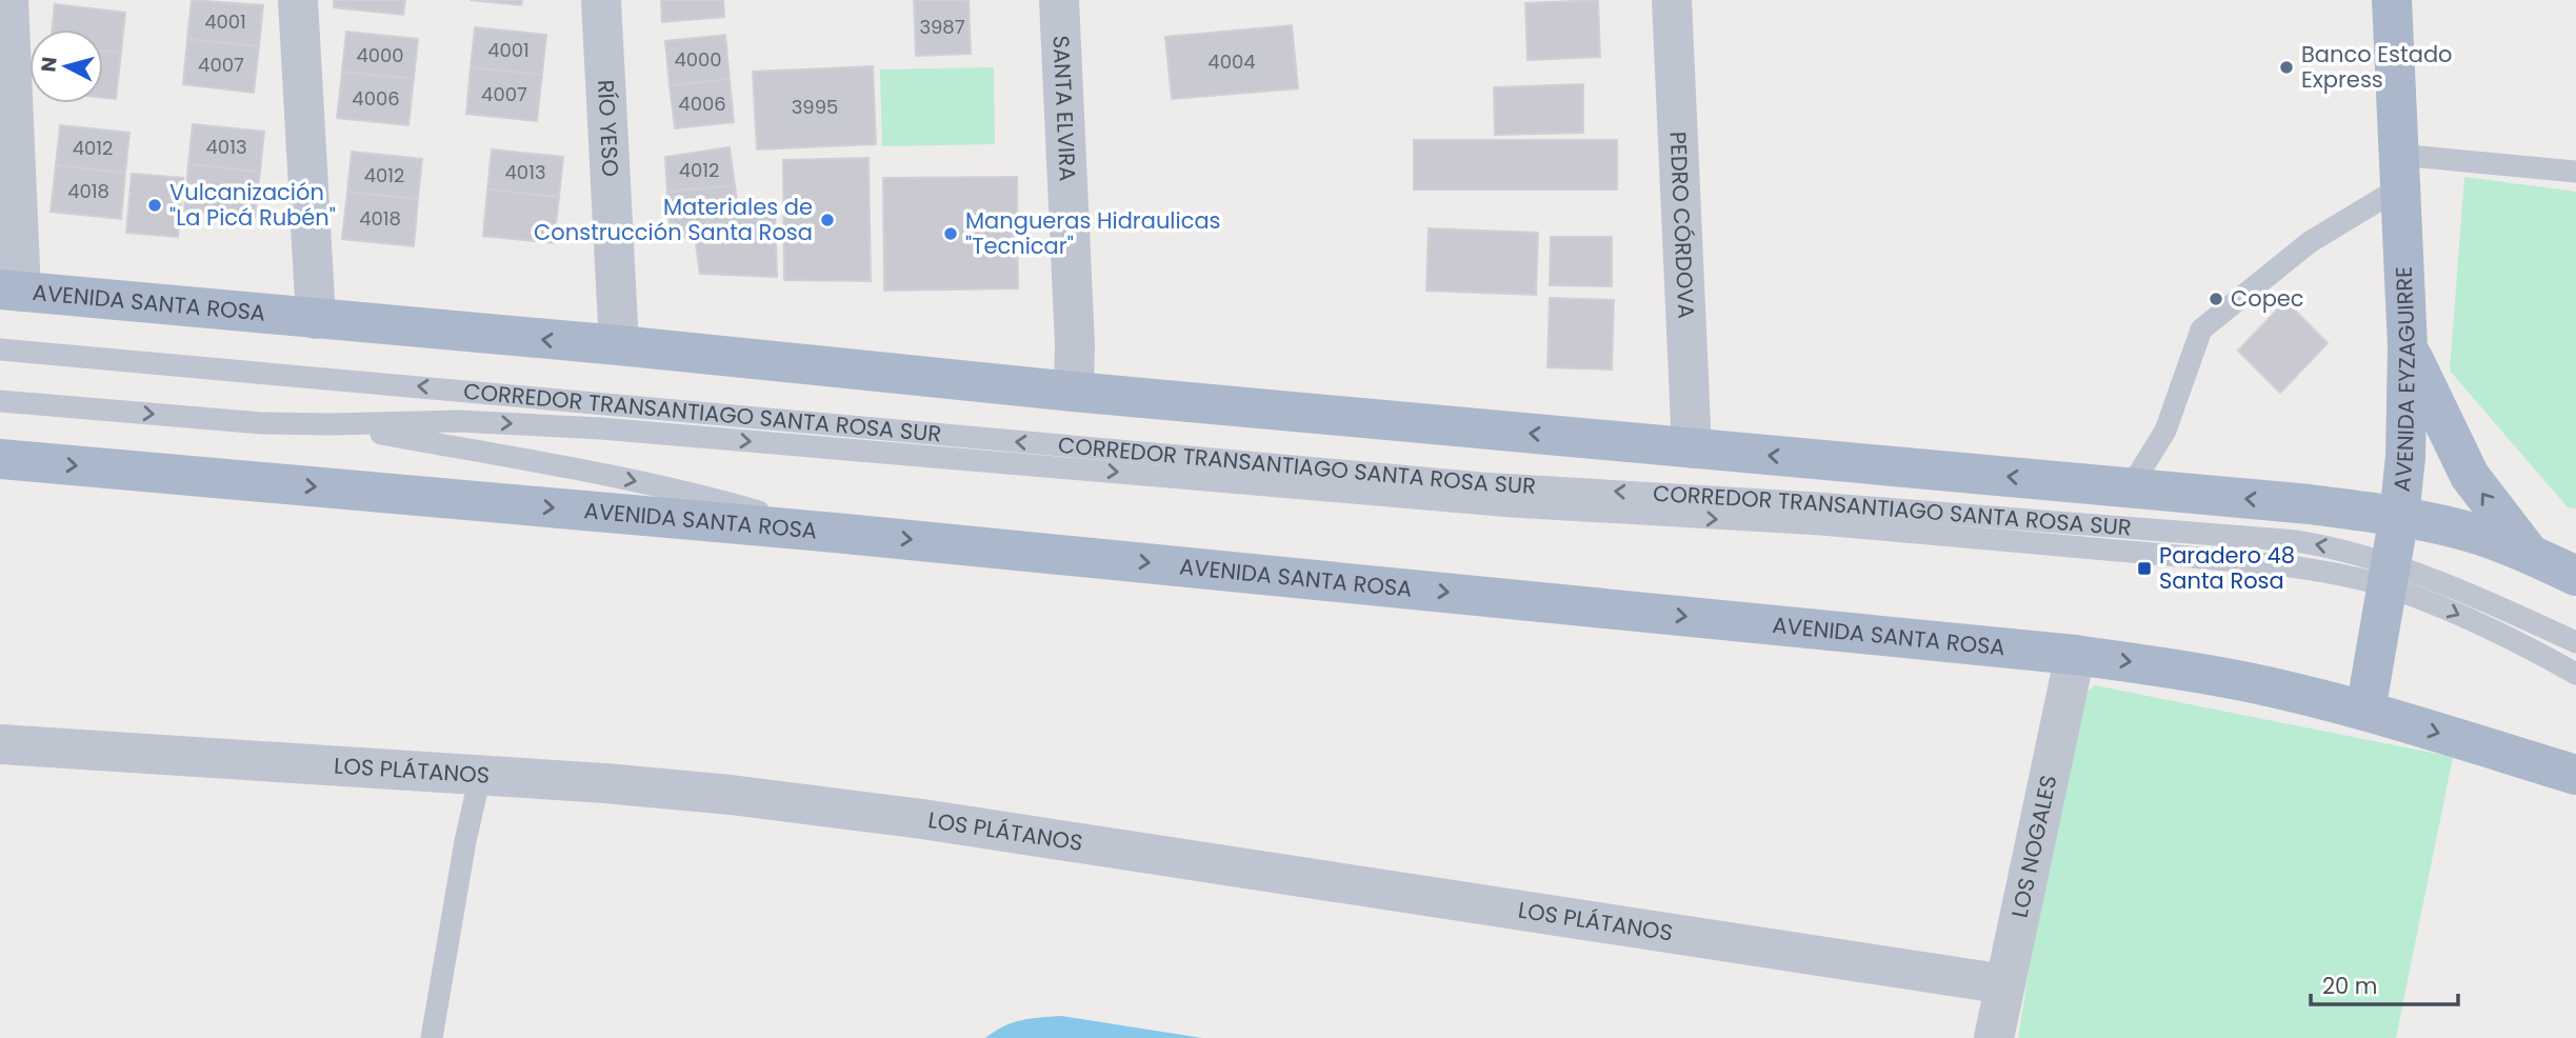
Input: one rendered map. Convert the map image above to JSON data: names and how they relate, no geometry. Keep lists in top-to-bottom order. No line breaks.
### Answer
{"streets":{"main road":["AVENIDA SANTA ROSA","AVENIDA EYZAGUIRRE"],"street":["SANTA ELVIRA","RÍO YESO","PEDRO CÓRDOVA","LOS PLÁTANOS","LOS NOGALES"],"lane":["CORREDOR TRANSANTIAGO SANTA ROSA SUR"]},"crossings":[["SANTA ELVIRA","AVENIDA SANTA ROSA"],["RÍO YESO","AVENIDA SANTA ROSA"],["PEDRO CÓRDOVA","AVENIDA SANTA ROSA"],["AVENIDA SANTA ROSA","AVENIDA EYZAGUIRRE"],["AVENIDA SANTA ROSA","CORREDOR TRANSANTIAGO SANTA ROSA SUR"],["AVENIDA SANTA ROSA","LOS NOGALES"],["AVENIDA EYZAGUIRRE","CORREDOR TRANSANTIAGO SANTA ROSA SUR"],["LOS PLÁTANOS","LOS NOGALES"]],"places":{"other":["Banco Estado Express","Vulcanización \"La Picá Rubén\"","Materiales de Construcción Santa Rosa","Mangueras Hidraulicas \"Tecnicar\"","Copec"],"transit":["Paradero 48 Santa Rosa"]},"house_numbers":["4001","3987","4001","4000","4000","4004","4007","4007","4006","4006","3995","4013","4012","4012","4013","4012","4018","4018"],"scale_bar":"20 m","north":"left"}
